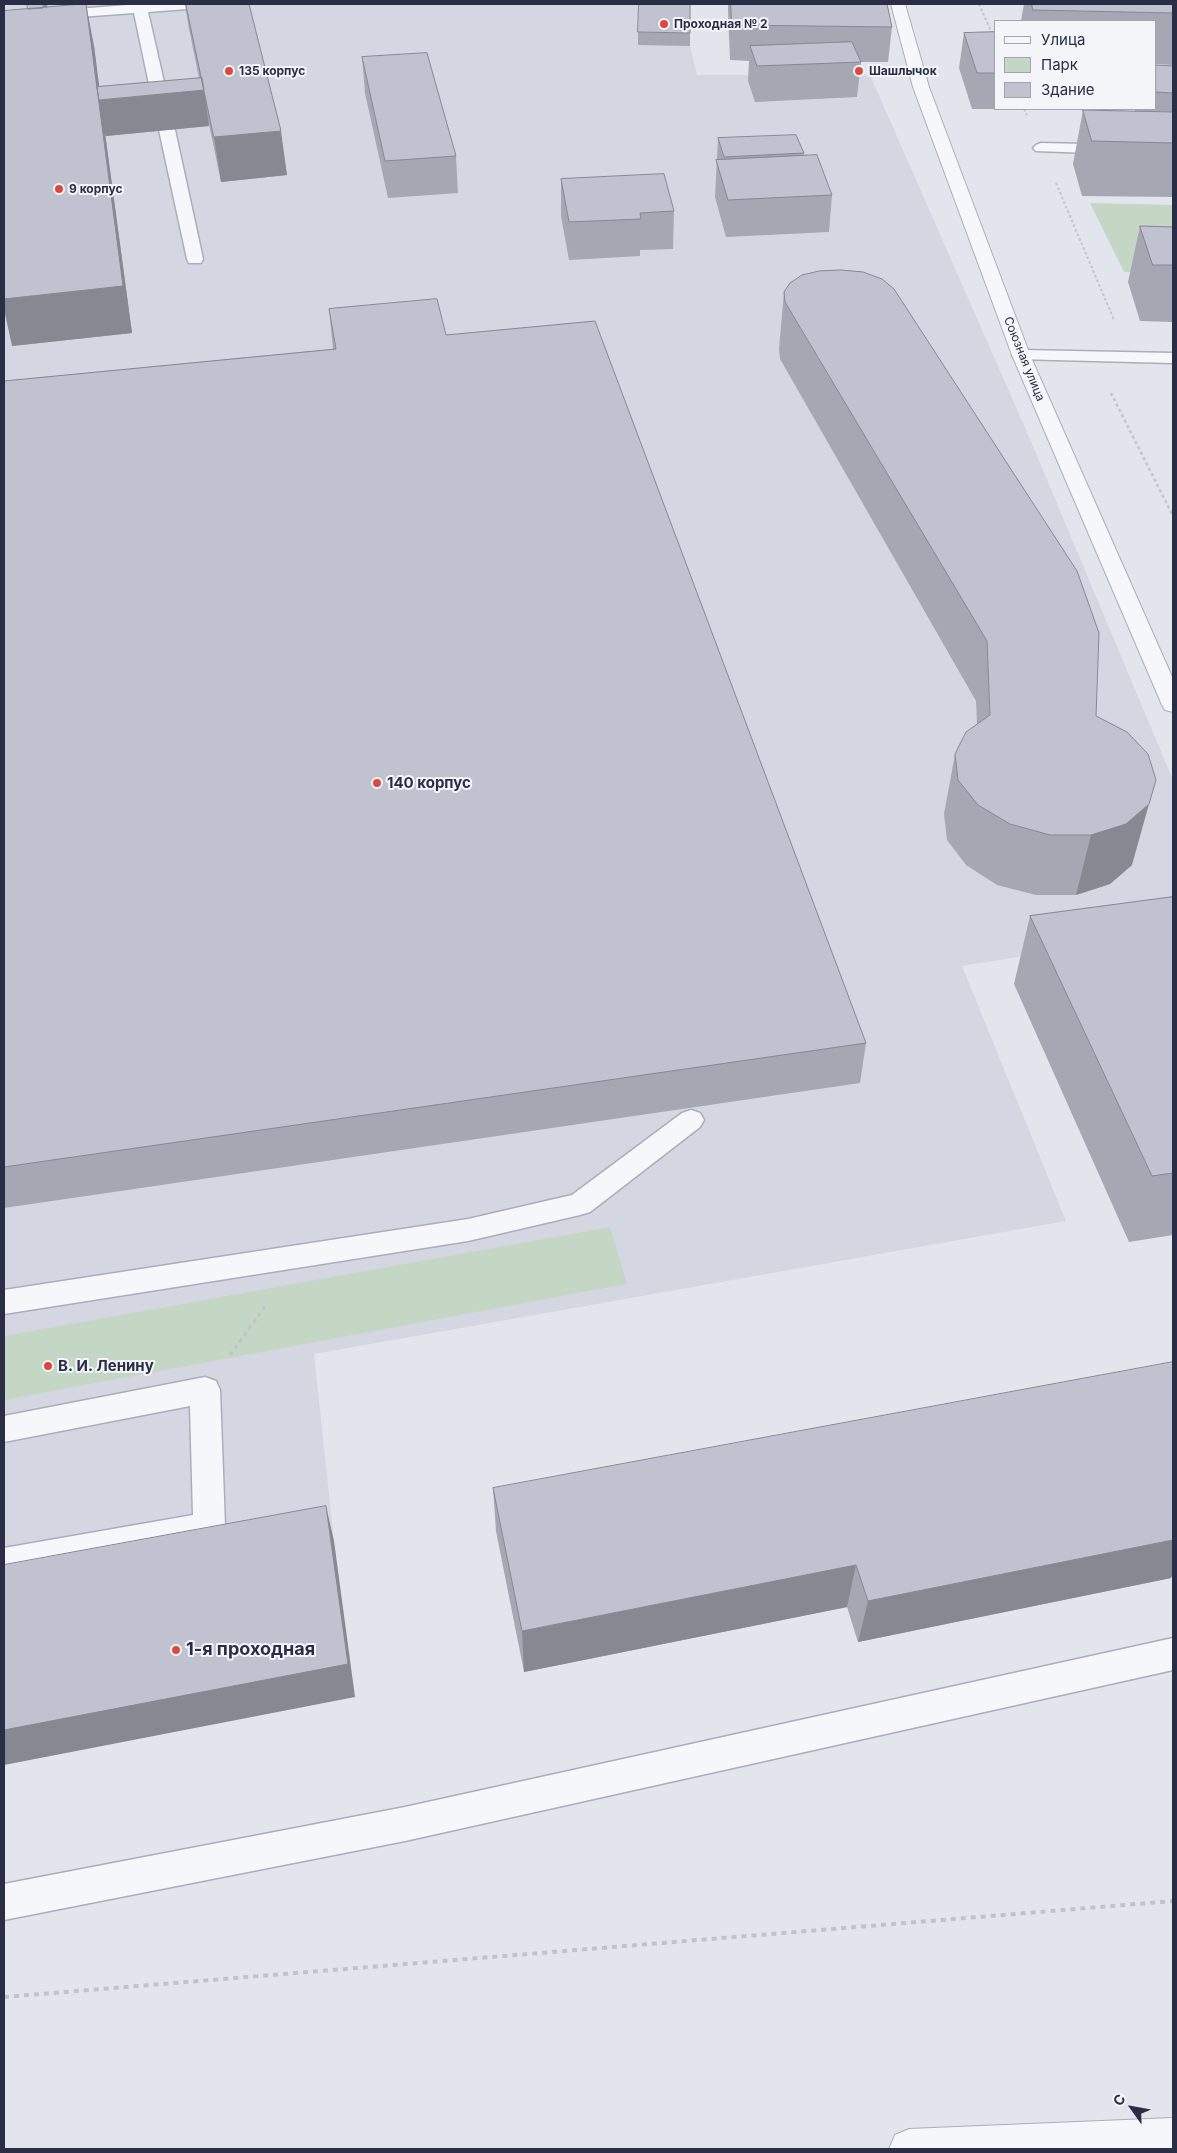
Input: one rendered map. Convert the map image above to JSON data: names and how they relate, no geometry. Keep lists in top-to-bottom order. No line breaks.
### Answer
{"streets":{"street":["Союзная улица"]},"places":["Проходная № 2","135 корпус","Шашлычок","9 корпус","140 корпус","В. И. Ленину","1-я проходная"],"legend":["Улица","Парк","Здание"],"north":"top left"}
